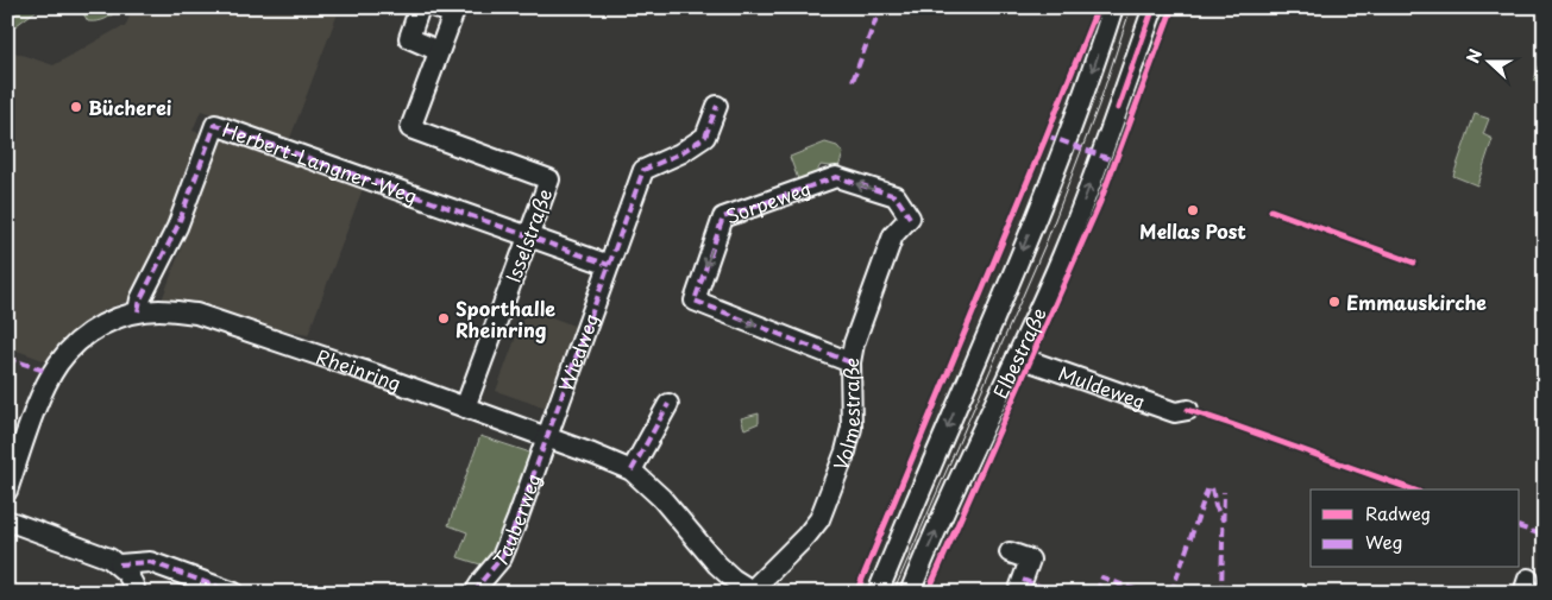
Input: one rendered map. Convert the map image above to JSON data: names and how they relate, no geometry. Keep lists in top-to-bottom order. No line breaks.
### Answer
{"streets":{"street":["Herbert-Langner-Weg","Sorpeweg","Isselstraße","Wiedweg","Elbestraße","Rheinring","Muldeweg","Volmestraße","Tauberweg"]},"crossings":[["Herbert-Langner-Weg","Isselstraße"],["Herbert-Langner-Weg","Wiedweg"],["Herbert-Langner-Weg","Rheinring"],["Sorpeweg","Volmestraße"],["Isselstraße","Rheinring"],["Wiedweg","Rheinring"],["Wiedweg","Tauberweg"],["Elbestraße","Muldeweg"],["Rheinring","Volmestraße"],["Rheinring","Tauberweg"]],"places":["Bücherei","Mellas Post","Emmauskirche","Sporthalle Rheinring"],"legend":["Radweg","Weg"],"north":"left"}
